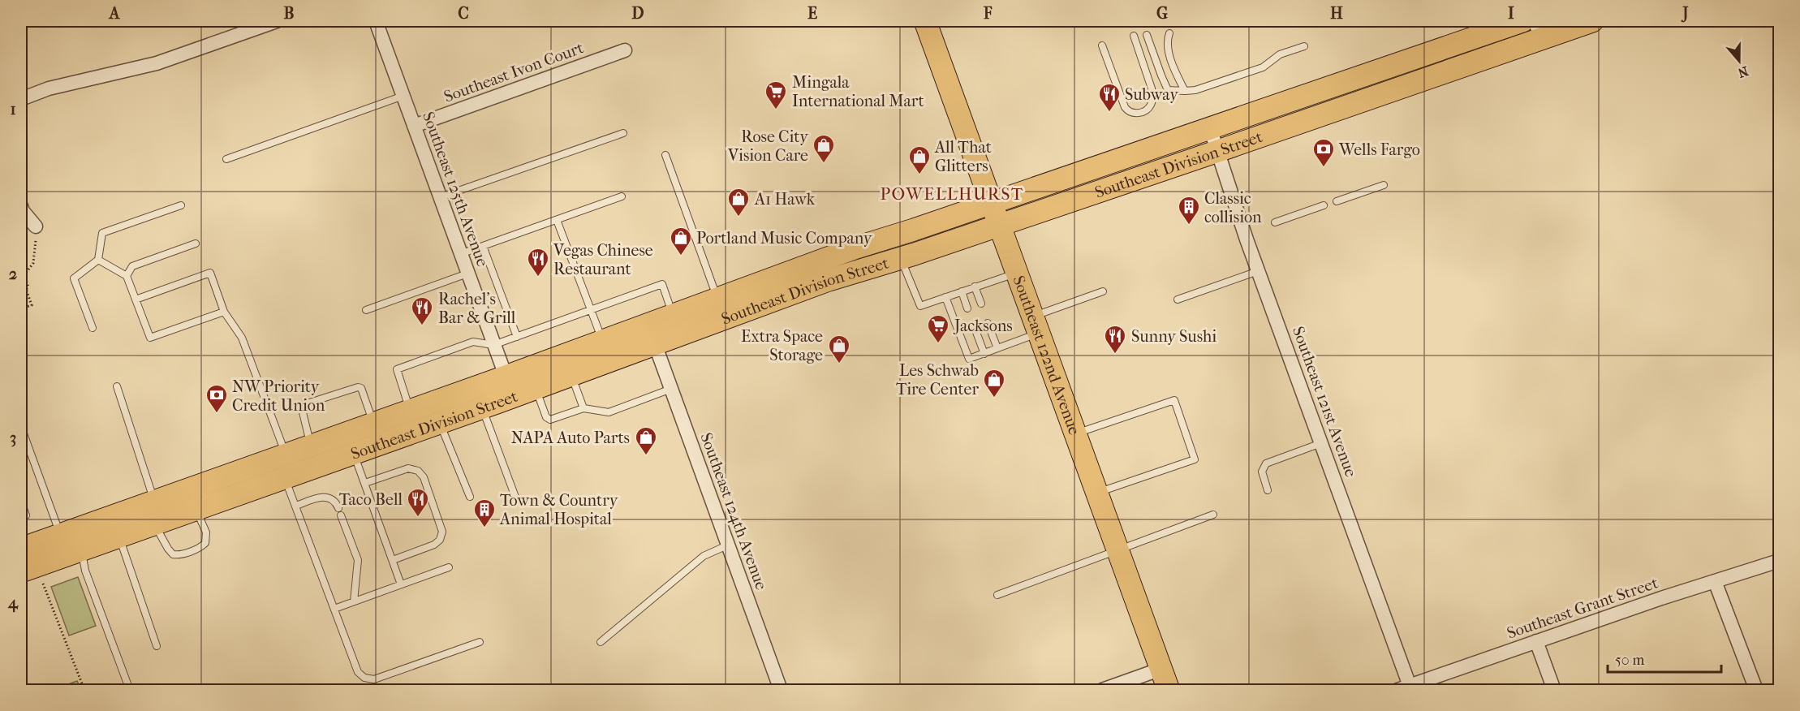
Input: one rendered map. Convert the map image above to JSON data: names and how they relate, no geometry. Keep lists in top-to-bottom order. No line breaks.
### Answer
{"streets":{"main road":["Southeast Division Street","Southeast 122nd Avenue"],"street":["Southeast Ivon Court","Southeast 125th Avenue","Southeast 121st Avenue","Southeast 124th Avenue","Southeast Grant Street"]},"crossings":[["Southeast Ivon Court","Southeast 125th Avenue"],["Southeast Division Street","Southeast 125th Avenue"],["Southeast Division Street","Southeast 122nd Avenue"],["Southeast Division Street","Southeast 121st Avenue"],["Southeast Division Street","Southeast 124th Avenue"],["Southeast 121st Avenue","Southeast Grant Street"]],"districts":["POWELLHURST"],"places":{"supermarket":["Mingala International Mart","Jacksons"],"restaurant":["Subway","Vegas Chinese Restaurant","Rachel's Bar & Grill","Sunny Sushi","Taco Bell"],"shop":["Rose City Vision Care","All That Glitters","A1 Hawk","Portland Music Company","Extra Space Storage","Les Schwab Tire Center","NAPA Auto Parts"],"bank":["Wells Fargo","NW Priority Credit Union"],"building":["Classic collision","Town & Country Animal Hospital"]},"scale_bar":"50 m","north":"bottom","grid":{"columns":["A","B","C","D","E","F","G","H","I","J"],"rows":["1","2","3","4"]}}
